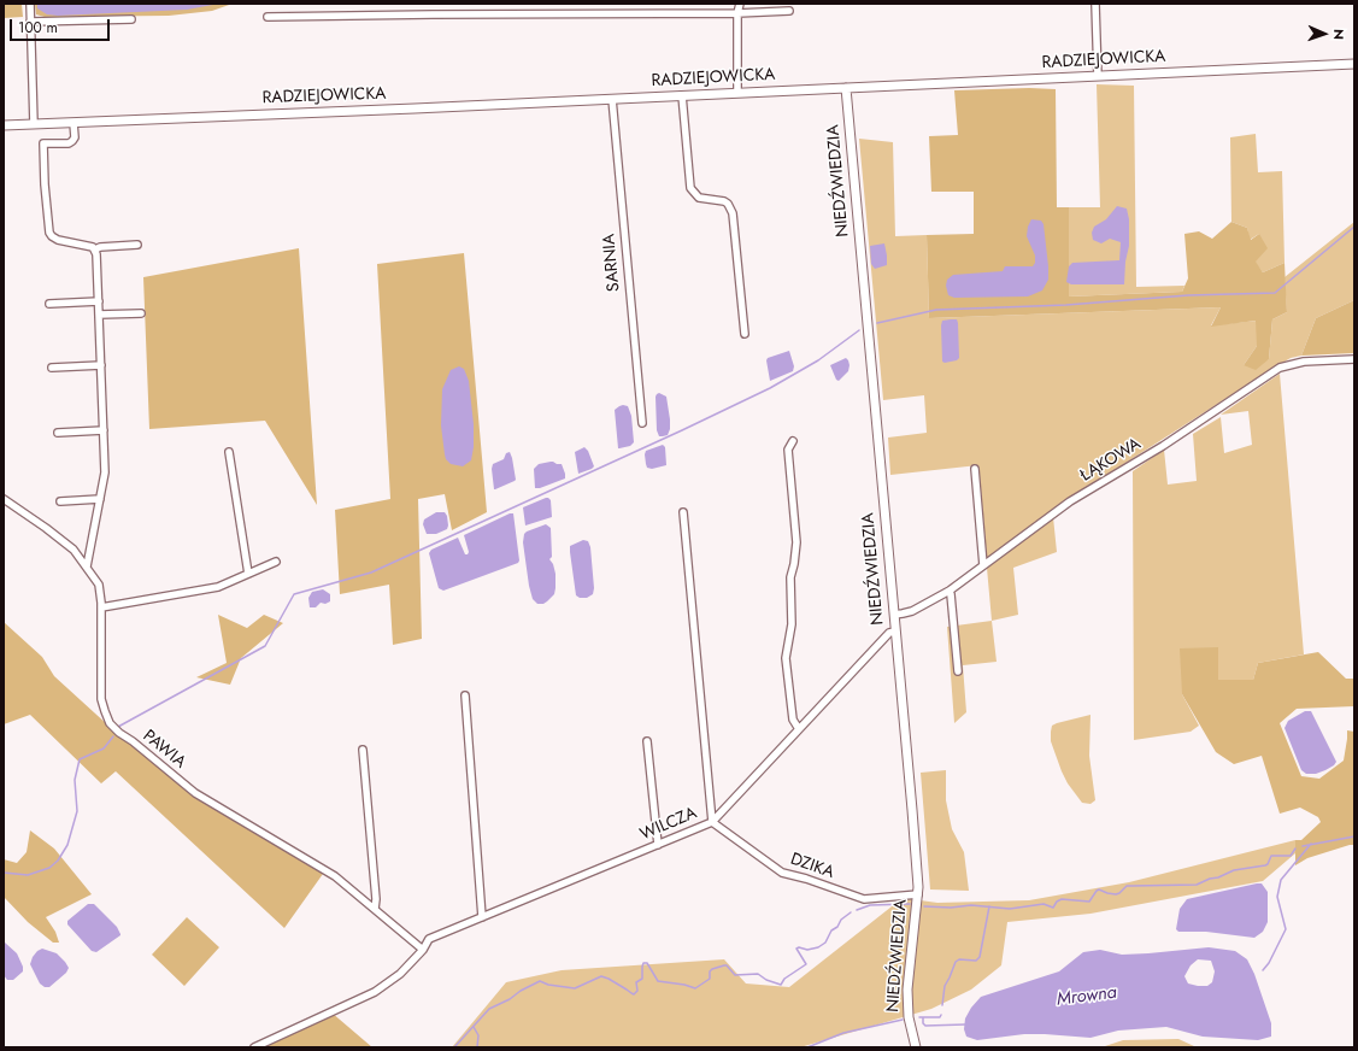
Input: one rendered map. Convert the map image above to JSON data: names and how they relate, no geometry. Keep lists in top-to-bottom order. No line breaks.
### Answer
{"streets":{"main road":["RADZIEJOWICKA","NIEDŹWIEDZIA"],"street":["SARNIA","ŁĄKOWA","PAWIA","WILCZA","DZIKA"]},"crossings":[["RADZIEJOWICKA","NIEDŹWIEDZIA"],["RADZIEJOWICKA","SARNIA"],["NIEDŹWIEDZIA","ŁĄKOWA"],["NIEDŹWIEDZIA","WILCZA"],["NIEDŹWIEDZIA","DZIKA"],["PAWIA","WILCZA"],["WILCZA","DZIKA"]],"water":["Mrowna"],"scale_bar":"100 m","north":"right"}
